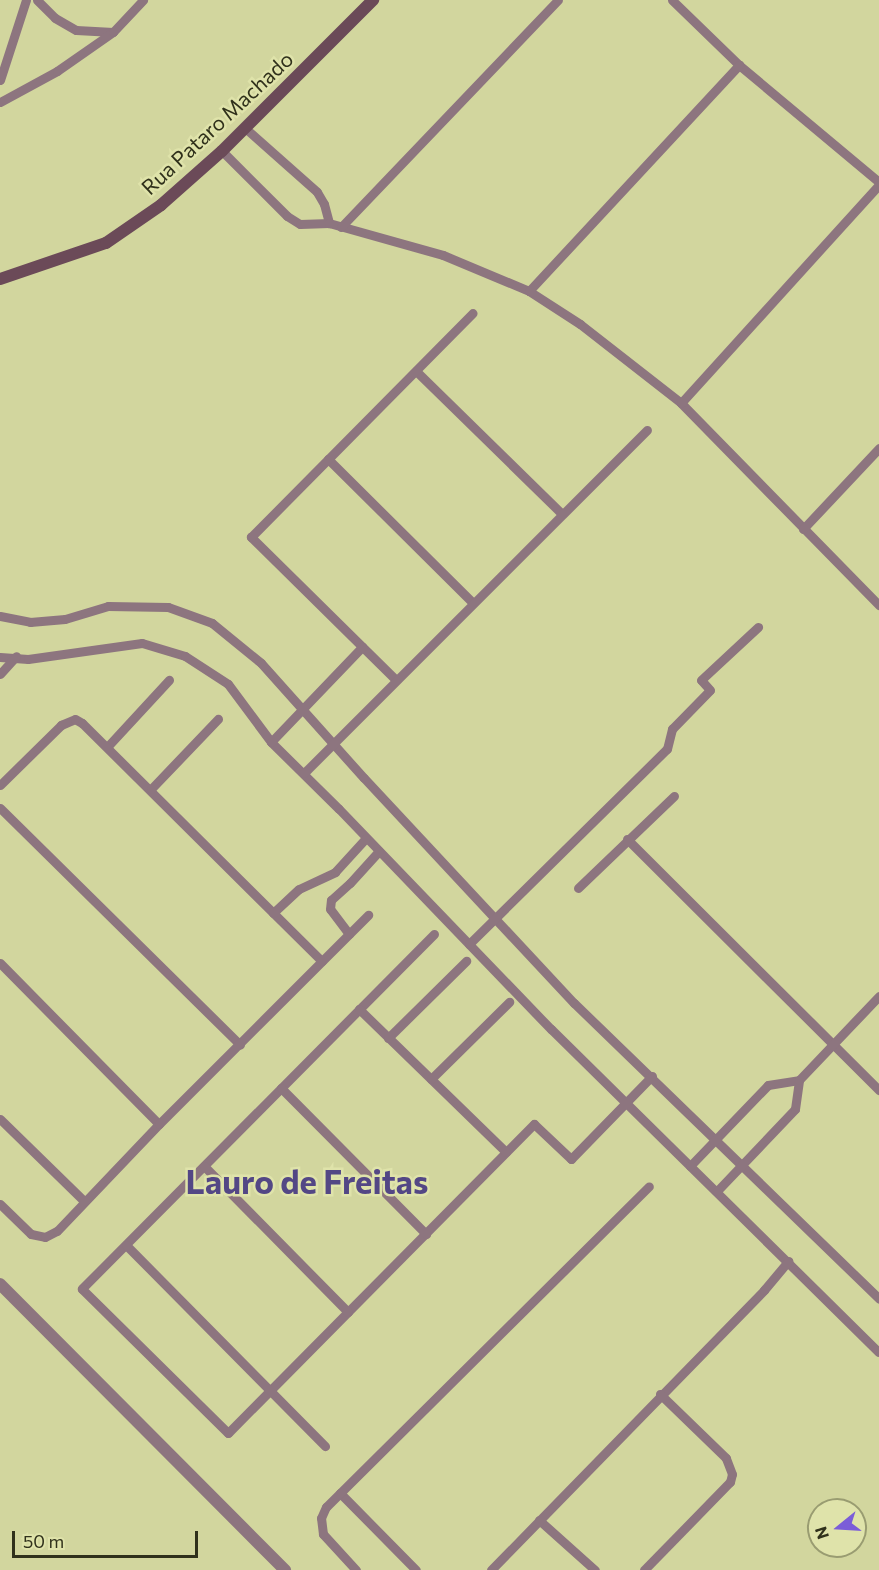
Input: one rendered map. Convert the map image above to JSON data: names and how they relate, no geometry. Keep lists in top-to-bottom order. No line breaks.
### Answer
{"streets":{"street":["Rua Pataro Machado"]},"districts":["Lauro de Freitas"],"scale_bar":"50 m","north":"left"}
